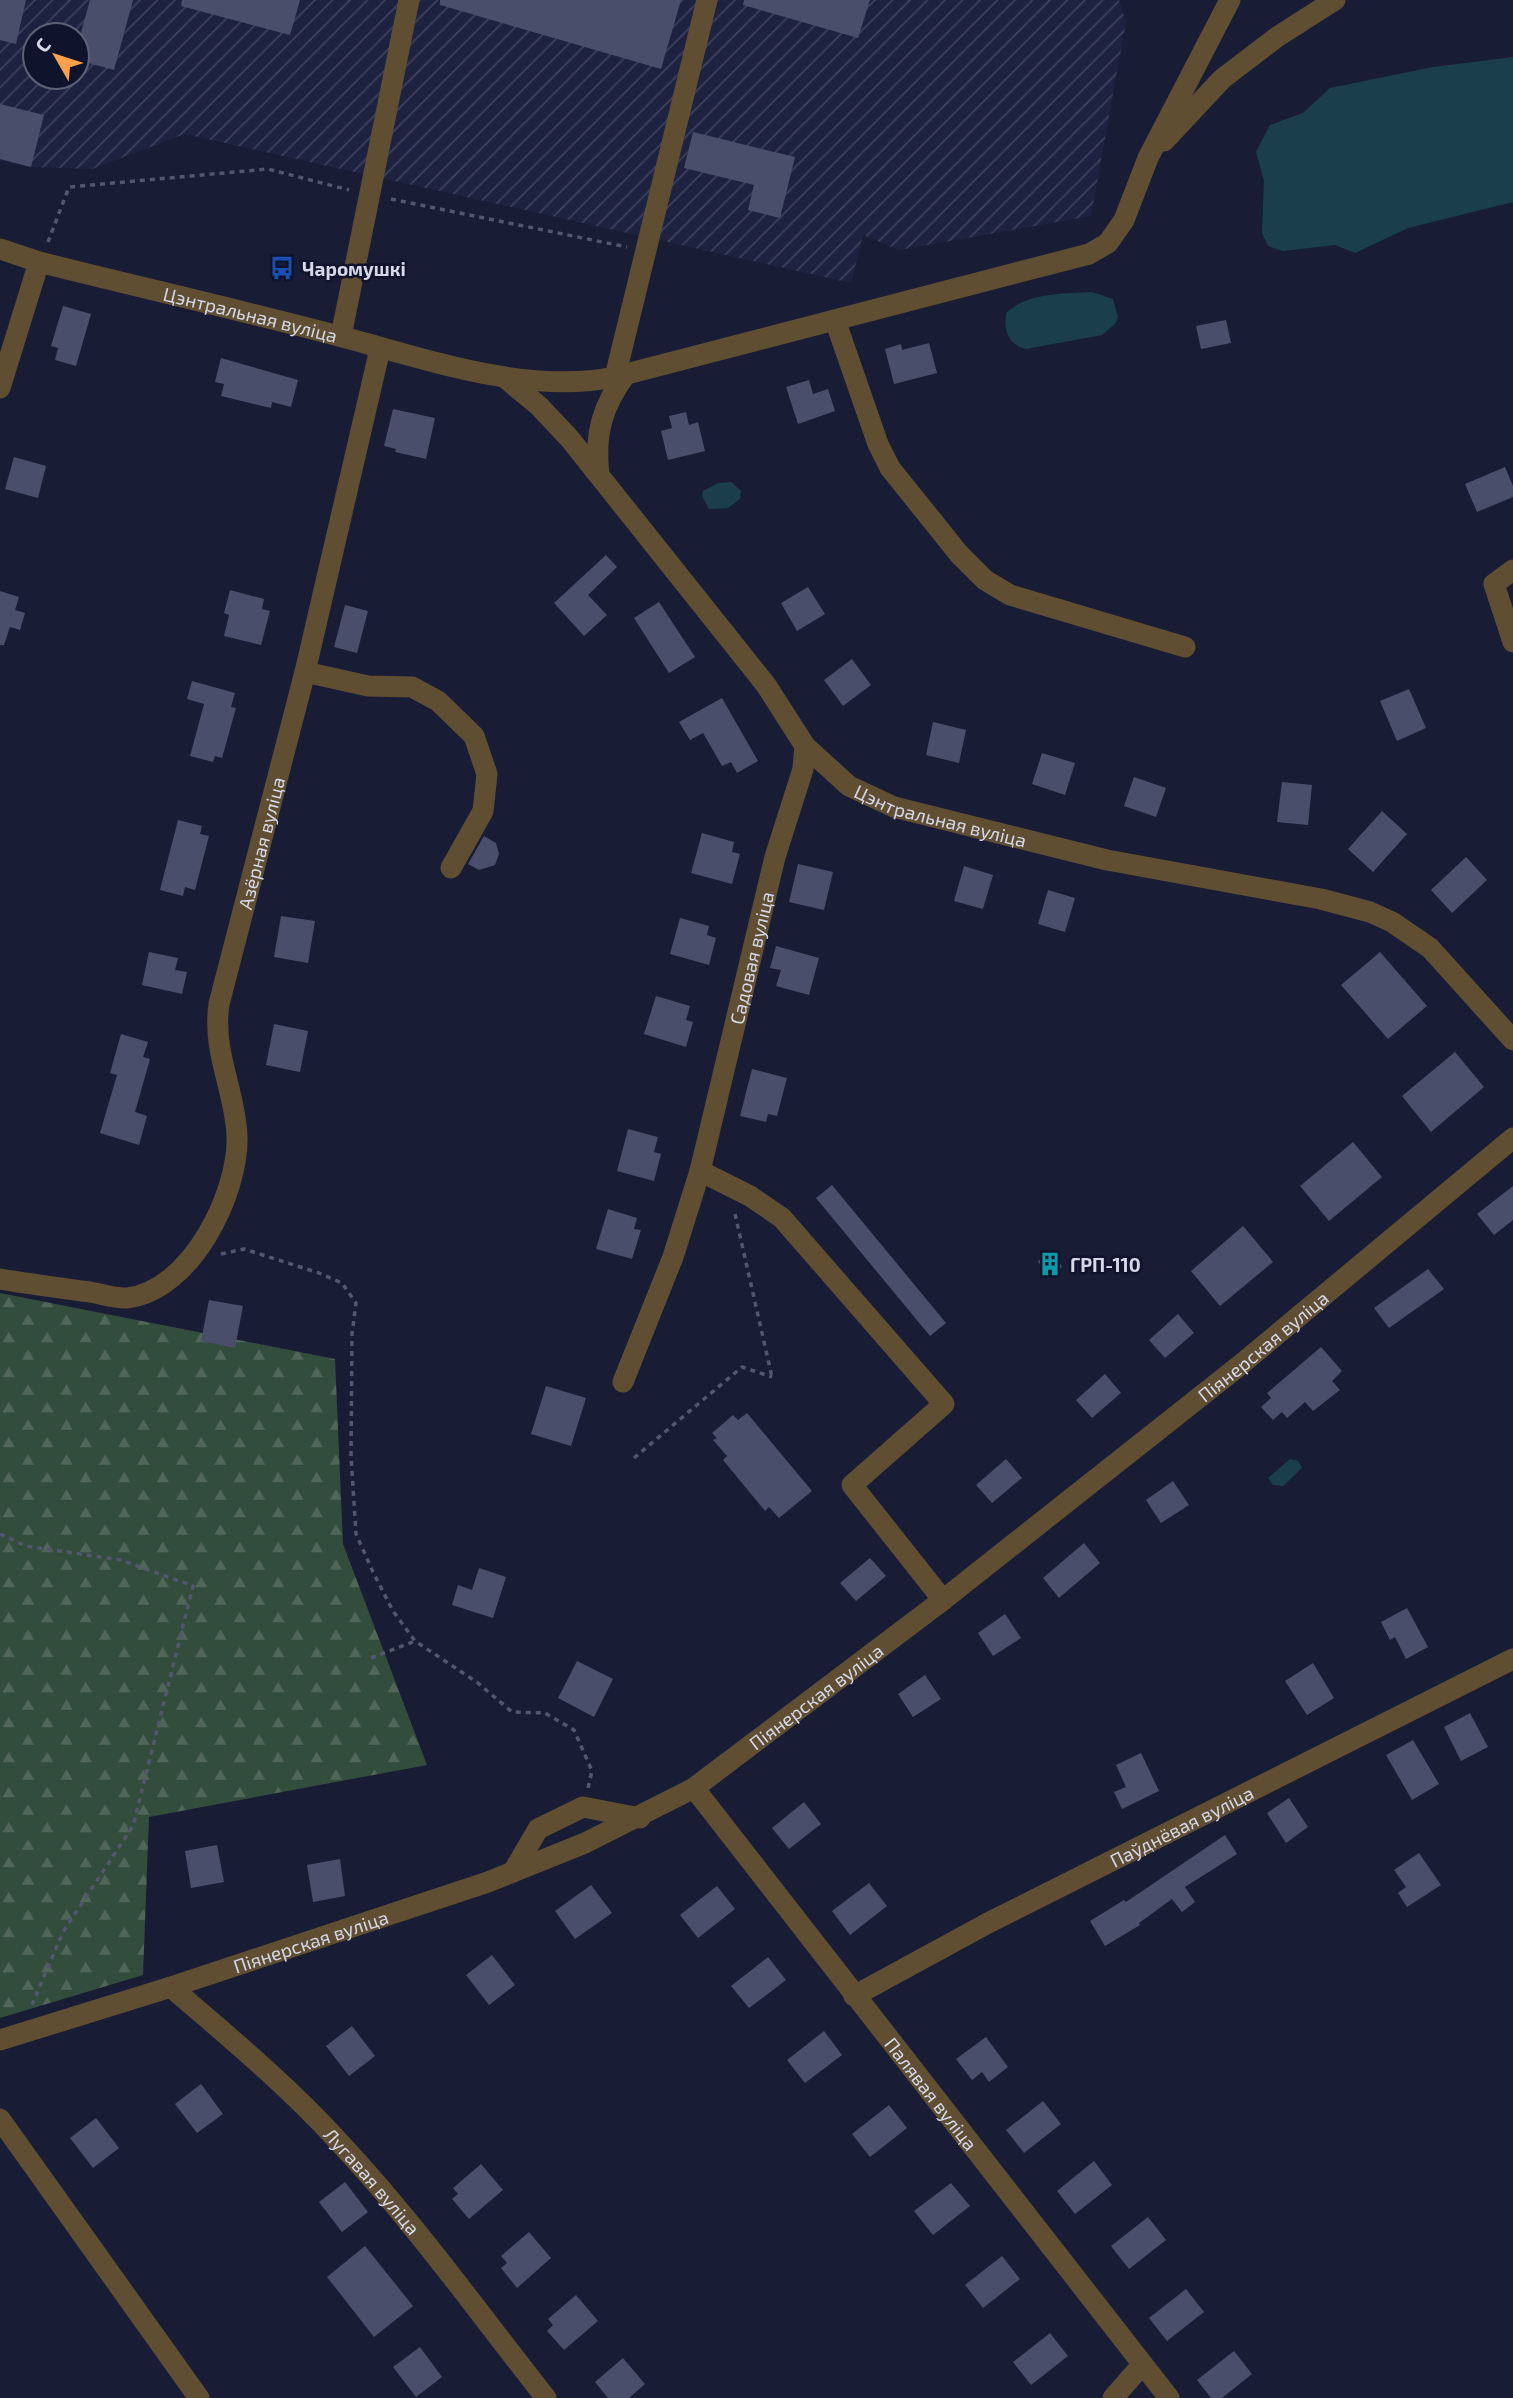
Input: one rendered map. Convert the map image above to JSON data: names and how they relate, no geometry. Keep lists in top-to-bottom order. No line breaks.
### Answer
{"streets":{"street":["Цэнтральная вуліца","Азёрная вуліца","Садовая вуліца","Піянерская вуліца","Паўднёвая вуліца","Палявая вуліца","Лугавая вуліца"]},"crossings":[["Цэнтральная вуліца","Азёрная вуліца"],["Цэнтральная вуліца","Садовая вуліца"],["Піянерская вуліца","Палявая вуліца"],["Піянерская вуліца","Лугавая вуліца"],["Паўднёвая вуліца","Палявая вуліца"]],"places":{"bus stop":["Чаромушкі"],"building":["ГРП-110"]},"north":"top left"}
